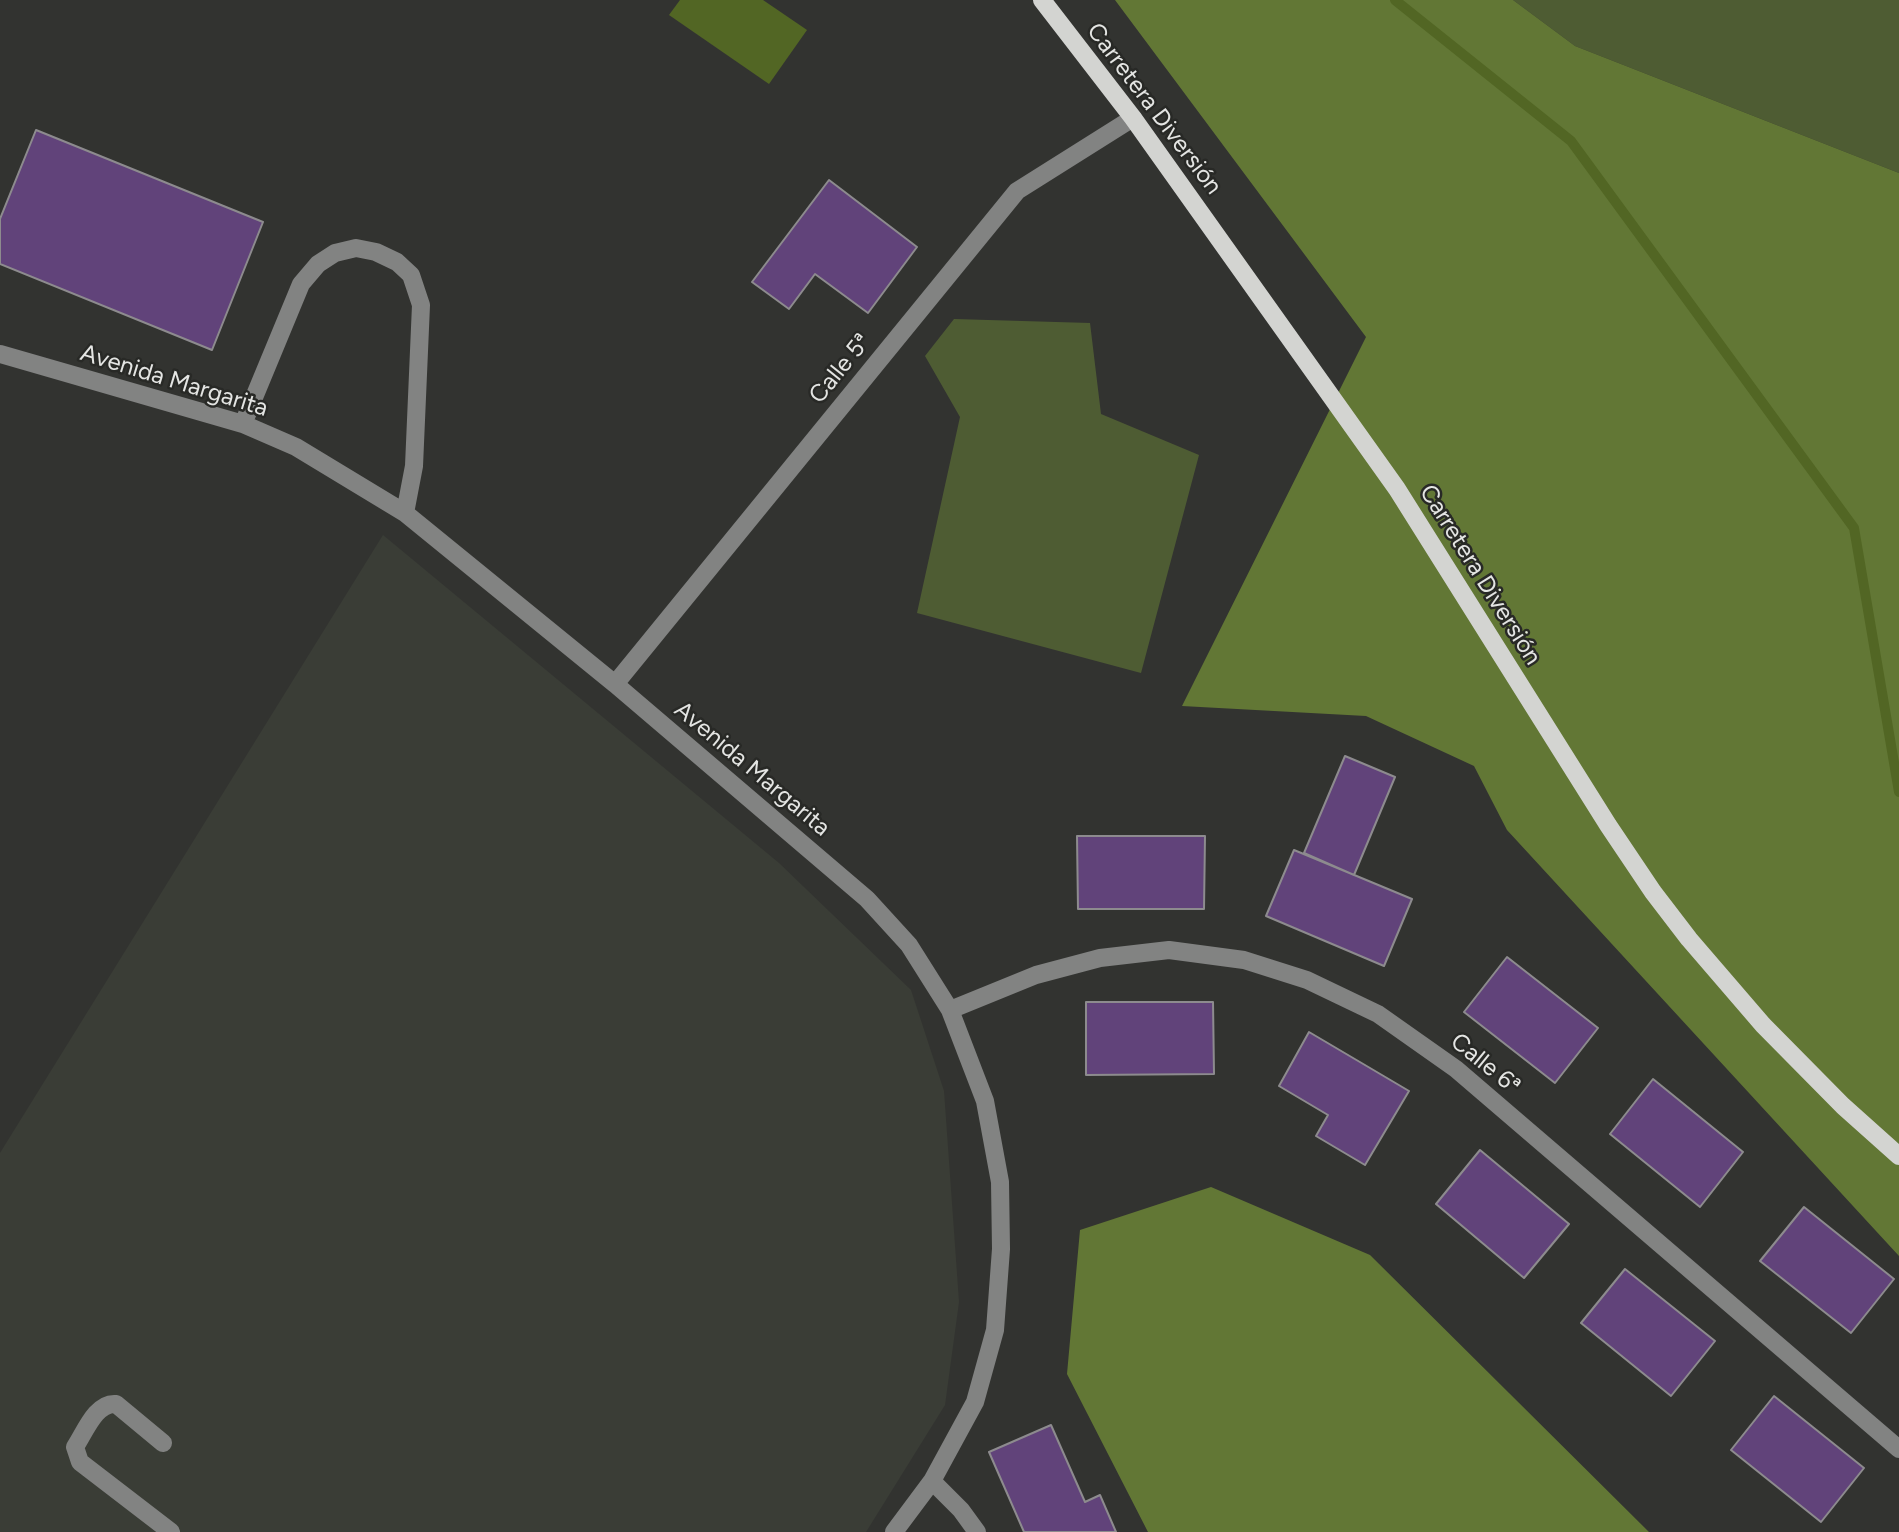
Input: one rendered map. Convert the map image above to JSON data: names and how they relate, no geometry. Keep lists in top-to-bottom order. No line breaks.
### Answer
{"streets":{"main road":["Carretera Diversión"],"street":["Calle 5ª","Avenida Margarita","Calle 6ª"]},"crossings":[["Carretera Diversión","Calle 5ª"],["Calle 5ª","Avenida Margarita"],["Avenida Margarita","Calle 6ª"]]}
